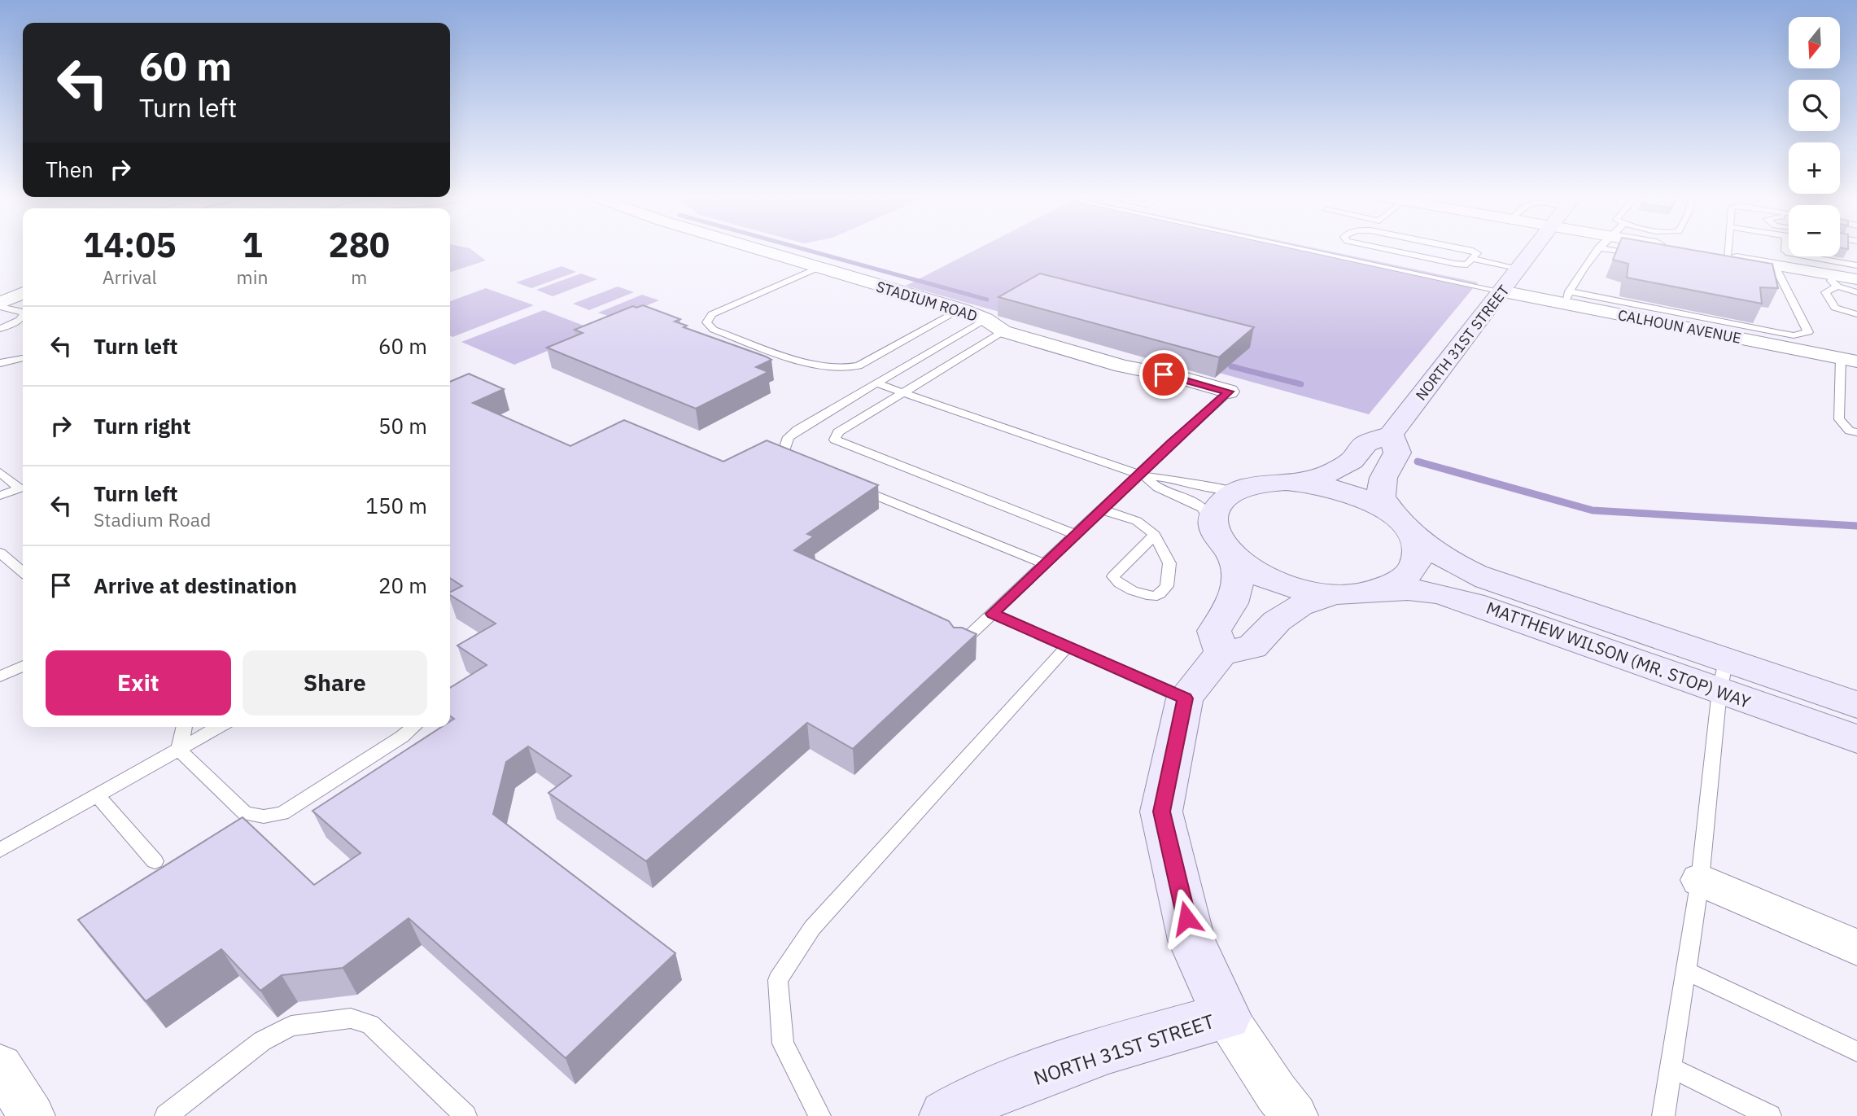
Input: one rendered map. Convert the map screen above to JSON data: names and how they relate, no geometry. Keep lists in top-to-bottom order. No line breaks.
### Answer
{"streets":{"street":["STADIUM ROAD","CALHOUN AVENUE","NORTH 31ST STREET","MATTHEW WILSON (MR. STOP) WAY"]},"crossings":[["CALHOUN AVENUE","NORTH 31ST STREET"]],"north":"bottom","page":{"map_buttons":["+","−"],"turn":["60 m","Turn left"],"then":"Then","eta":["14:05","Arrival","1","min","280","m"],"list":[{"name":"Turn left","value":"60 m"},{"name":"Turn right","value":"50 m"},{"name":"Turn left","note":"Stadium Road","value":"150 m"},{"name":"Arrive at destination","value":"20 m"}],"buttons":["Exit","Share"]}}
